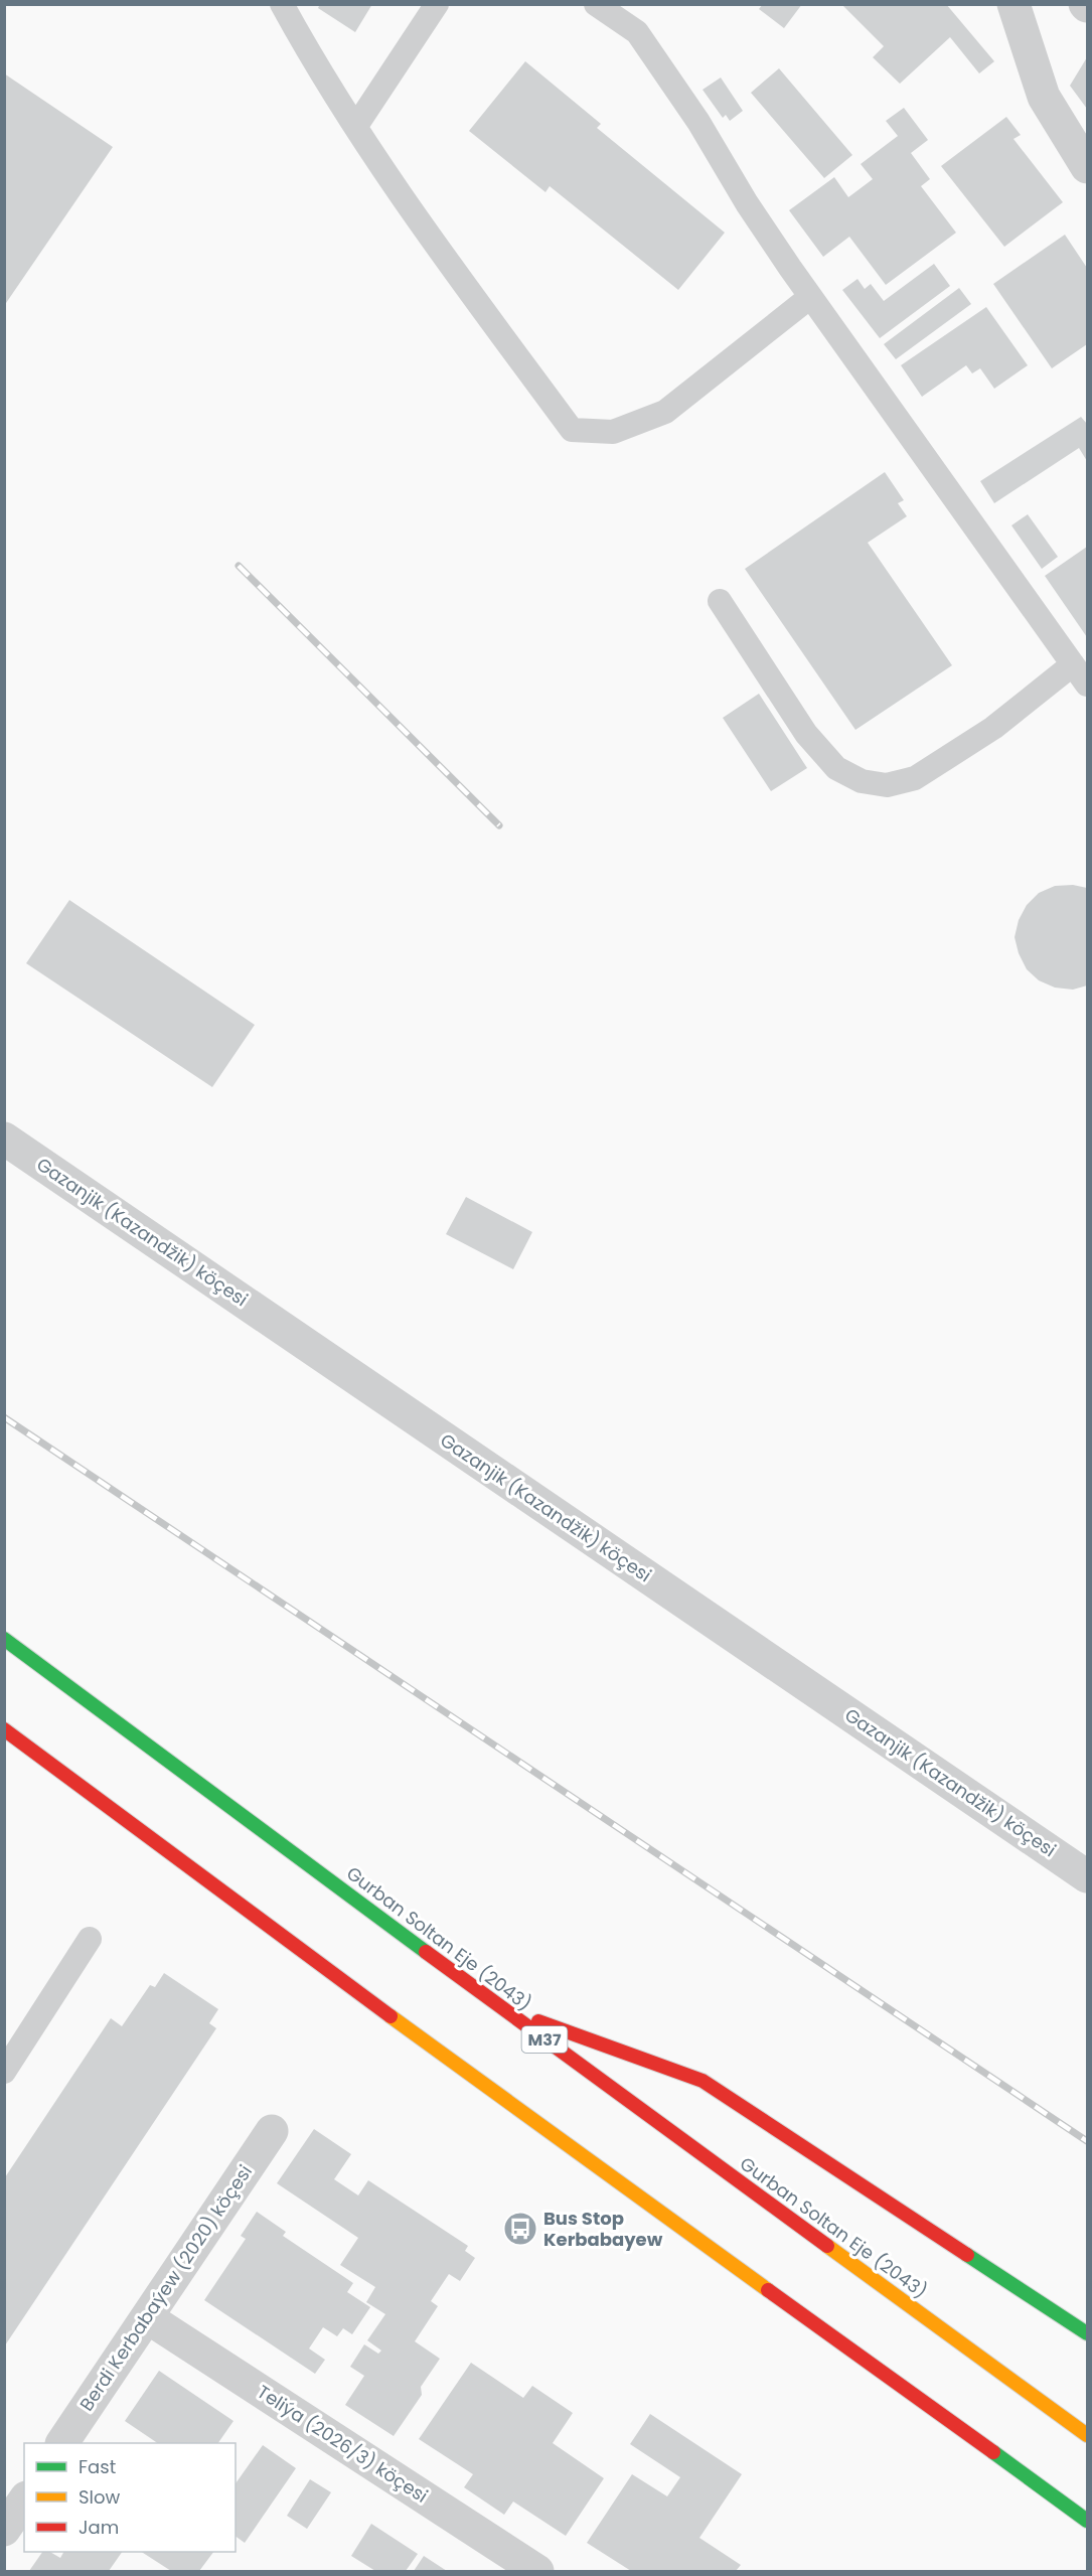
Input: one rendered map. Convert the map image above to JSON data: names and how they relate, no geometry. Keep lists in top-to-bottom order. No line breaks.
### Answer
{"streets":{"highway":["Gurban Soltan Eje (2043)","M37"],"street":["Gazanjik (Kazandžik) köçesi","Berdi Kerbabaýew (2020) köçesi","Teliýa (2026/3) köçesi"]},"crossings":[["Berdi Kerbabaýew (2020) köçesi","Teliýa (2026/3) köçesi"]],"places":{"bus stop":["Bus Stop Kerbabayew"]},"legend":["Fast","Slow","Jam"]}
